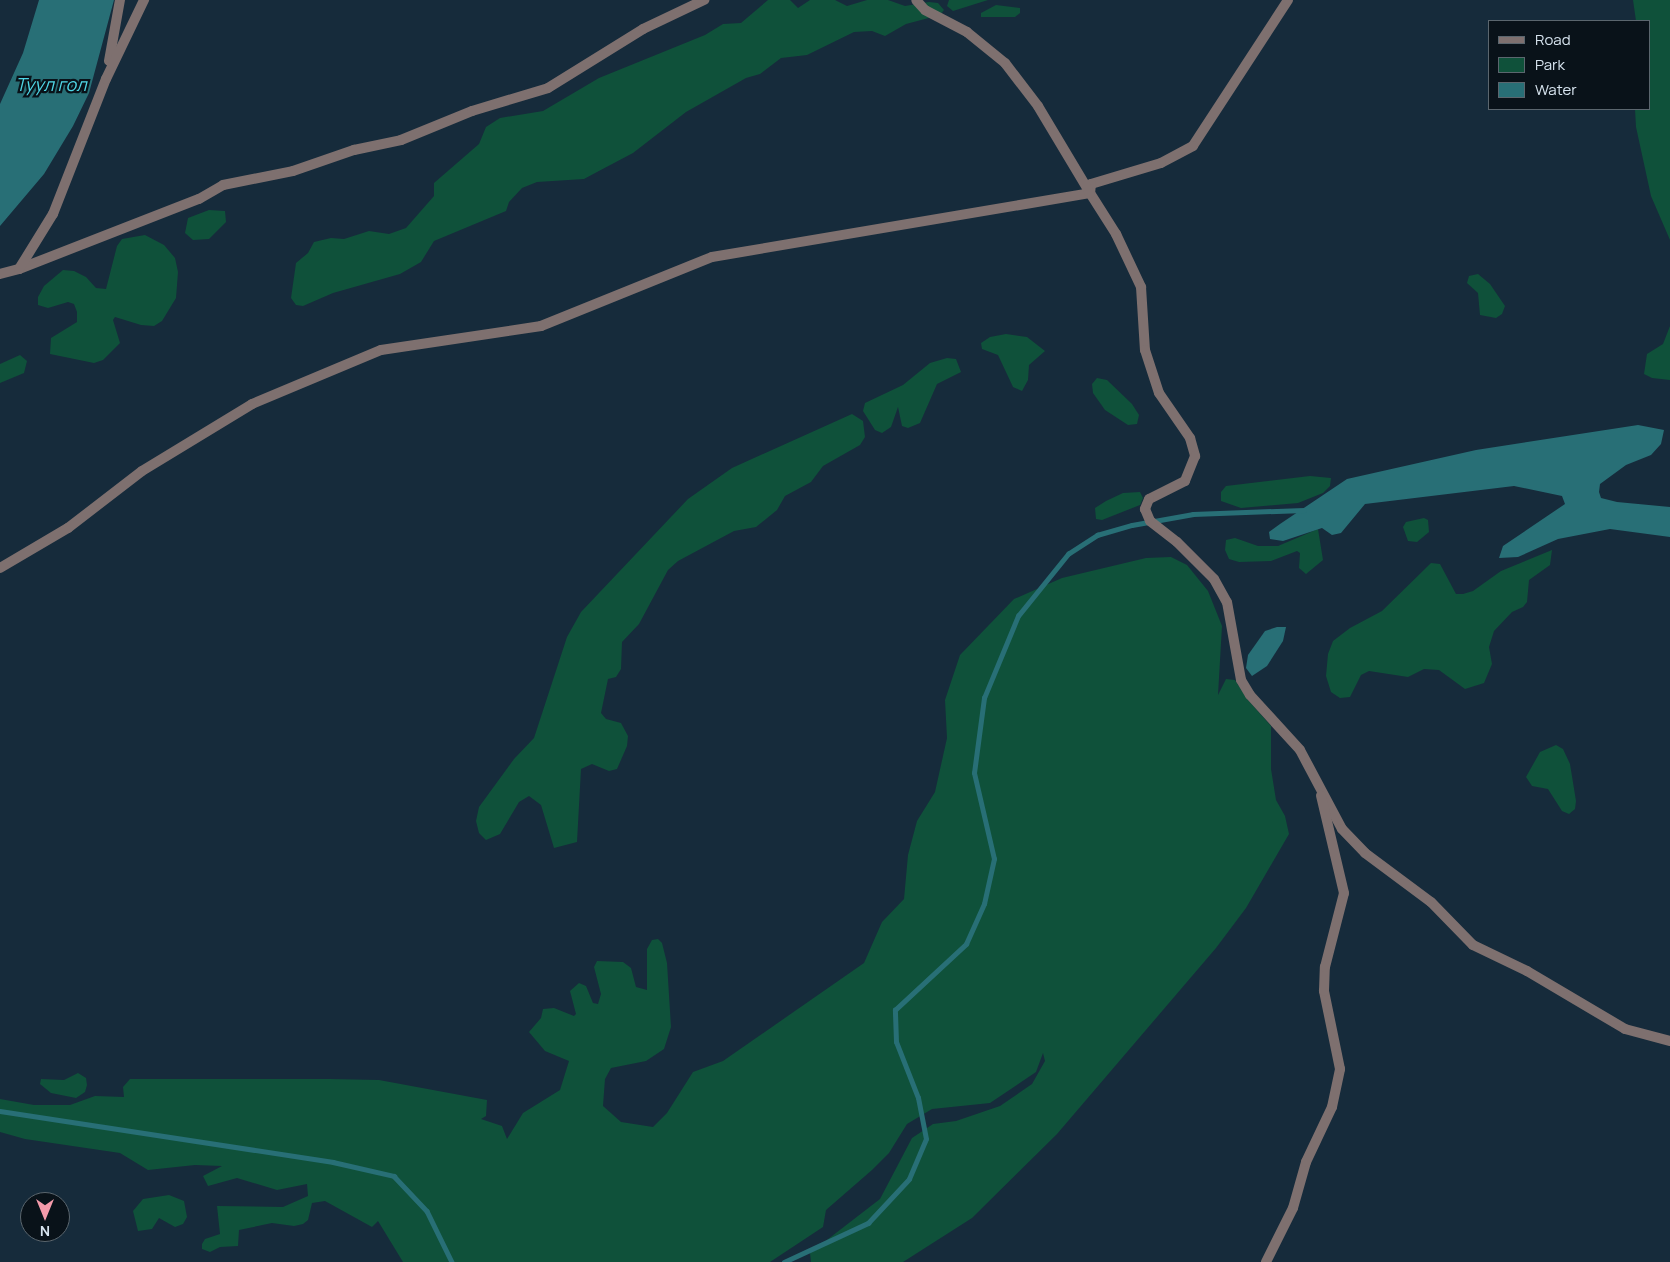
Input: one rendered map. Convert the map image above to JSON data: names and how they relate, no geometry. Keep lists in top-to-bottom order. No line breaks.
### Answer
{"water":["Туул гол"],"legend":["Road","Park","Water"],"north":"bottom"}
